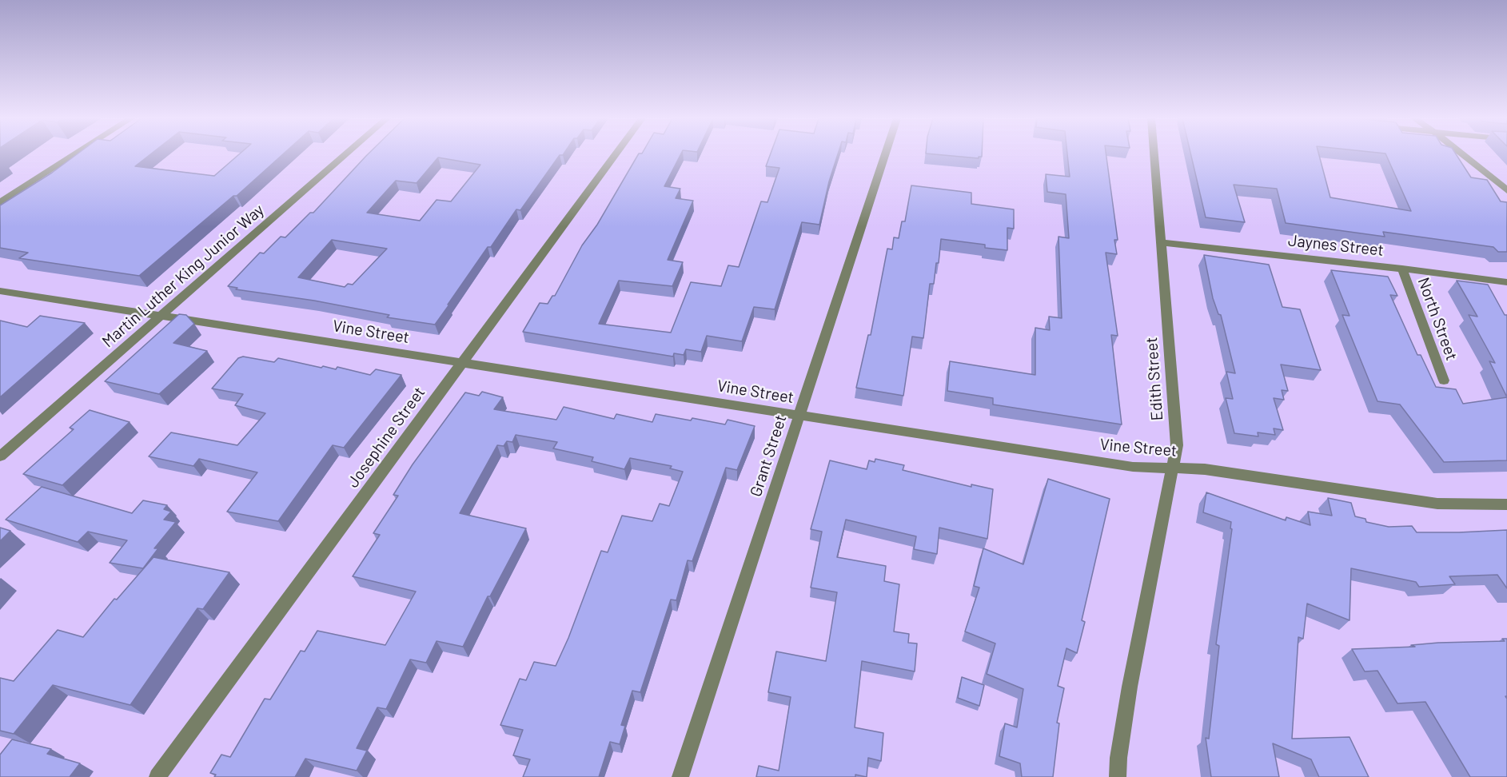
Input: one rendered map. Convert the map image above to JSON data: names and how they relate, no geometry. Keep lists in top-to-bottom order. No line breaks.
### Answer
{"streets":{"street":["Jaynes Street","Martin Luther King Junior Way","North Street","Vine Street","Edith Street","Josephine Street","Grant Street"]},"crossings":[["Jaynes Street","North Street"],["Jaynes Street","Edith Street"],["Martin Luther King Junior Way","Vine Street"],["Vine Street","Edith Street"],["Vine Street","Josephine Street"],["Vine Street","Grant Street"]]}
